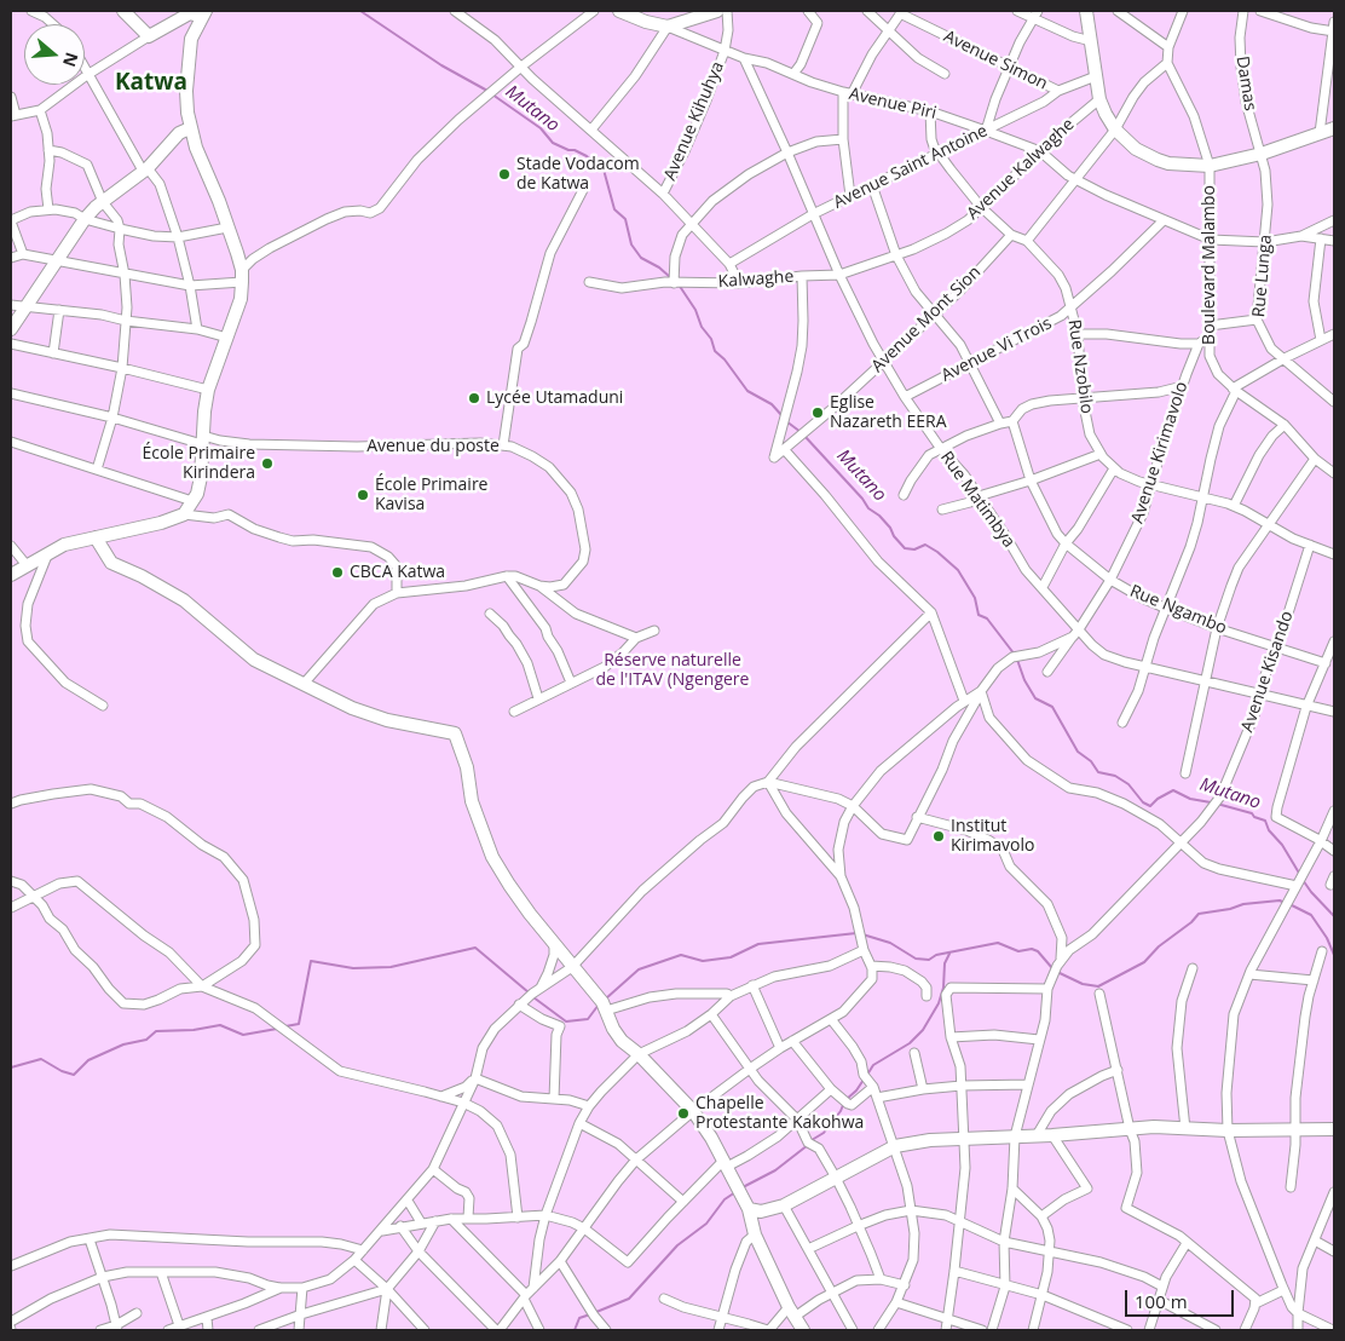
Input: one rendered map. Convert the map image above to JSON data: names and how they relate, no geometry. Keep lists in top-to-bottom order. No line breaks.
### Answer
{"streets":{"street":["Avenue Simon","Damas","Avenue Piri","Avenue Kihuhya","Avenue Saint Antoine","Avenue Kalwaghe","Boulevard Malambo","Rue Lunga","Kalwaghe","Avenue Mont Sion","Avenue Vi Trois","Rue Nzobilo","Avenue du poste","Avenue Kirimavolo","Rue Matimbya","Rue Ngambo","Avenue Kisando"]},"crossings":[["Avenue Simon","Avenue Saint Antoine"],["Damas","Rue Lunga"],["Avenue Piri","Avenue Saint Antoine"],["Avenue Piri","Avenue Kalwaghe"],["Avenue Piri","Rue Nzobilo"],["Avenue Piri","Rue Matimbya"],["Avenue Saint Antoine","Rue Nzobilo"],["Avenue Saint Antoine","Rue Matimbya"],["Avenue Kalwaghe","Kalwaghe"],["Avenue Kalwaghe","Rue Nzobilo"],["Avenue Kalwaghe","Rue Matimbya"],["Kalwaghe","Avenue Mont Sion"],["Kalwaghe","Rue Matimbya"],["Avenue Mont Sion","Rue Nzobilo"],["Avenue Mont Sion","Rue Matimbya"],["Avenue Vi Trois","Rue Nzobilo"],["Avenue Vi Trois","Rue Matimbya"],["Rue Nzobilo","Avenue Kirimavolo"],["Rue Nzobilo","Avenue Kisando"],["Avenue Kirimavolo","Rue Matimbya"],["Avenue Kirimavolo","Rue Ngambo"],["Rue Matimbya","Avenue Kisando"],["Rue Ngambo","Avenue Kisando"]],"districts":["Katwa"],"water":["Mutano"],"parks":["Réserve naturelle de l'ITAV (Ngengere"],"places":["Stade Vodacom de Katwa","Lycée Utamaduni","Eglise Nazareth EERA","École Primaire Kirindera","École Primaire Kavisa","CBCA Katwa","Institut Kirimavolo","Chapelle Protestante Kakohwa"],"scale_bar":"100 m","north":"right"}
